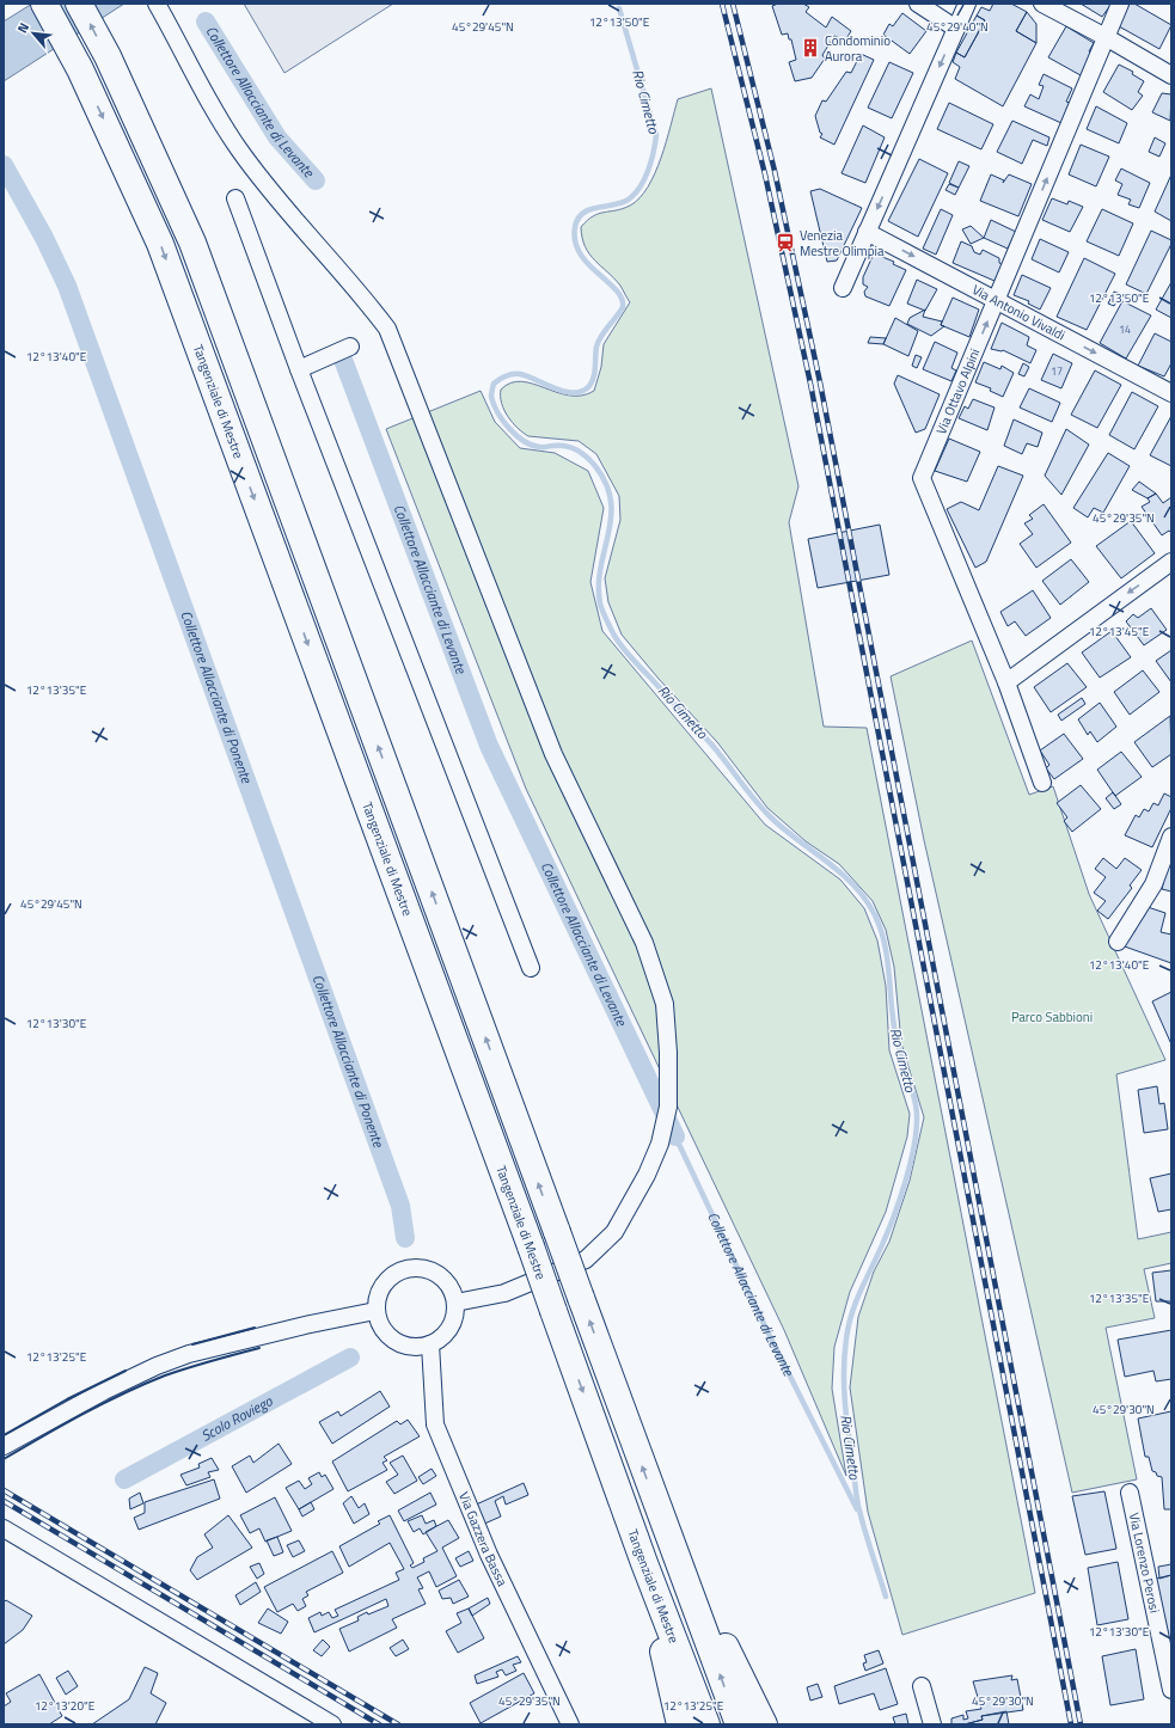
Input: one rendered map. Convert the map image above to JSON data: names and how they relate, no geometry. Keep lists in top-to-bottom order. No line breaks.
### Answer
{"streets":{"highway":["Tangenziale di Mestre"],"street":["Via Antonio Vivaldi","Via Ottavo Alpini","Via Gazzera Bassa","Via Lorenzo Perosi"]},"crossings":[["Via Antonio Vivaldi","Via Ottavo Alpini"]],"one_way":["Via Antonio Vivaldi"],"water":["Collettore Allacciante di Levante","Rio Cimetto","Collettore Allacciante di Ponente","Scolo Roviego"],"parks":["Parco Sabbioni"],"places":{"building":["Condominio Aurora"],"station":["Venezia Mestre Olimpia"]},"house_numbers":["14","17"],"north":"top left","coordinates":["12°13'50\"E","45°29'45\"N","45°29'40\"N","12°13'40\"E","45°29'35\"N","12°13'45\"E","12°13'35\"E","12°13'30\"E","12°13'25\"E","45°29'30\"N","12°13'20\"E"]}
